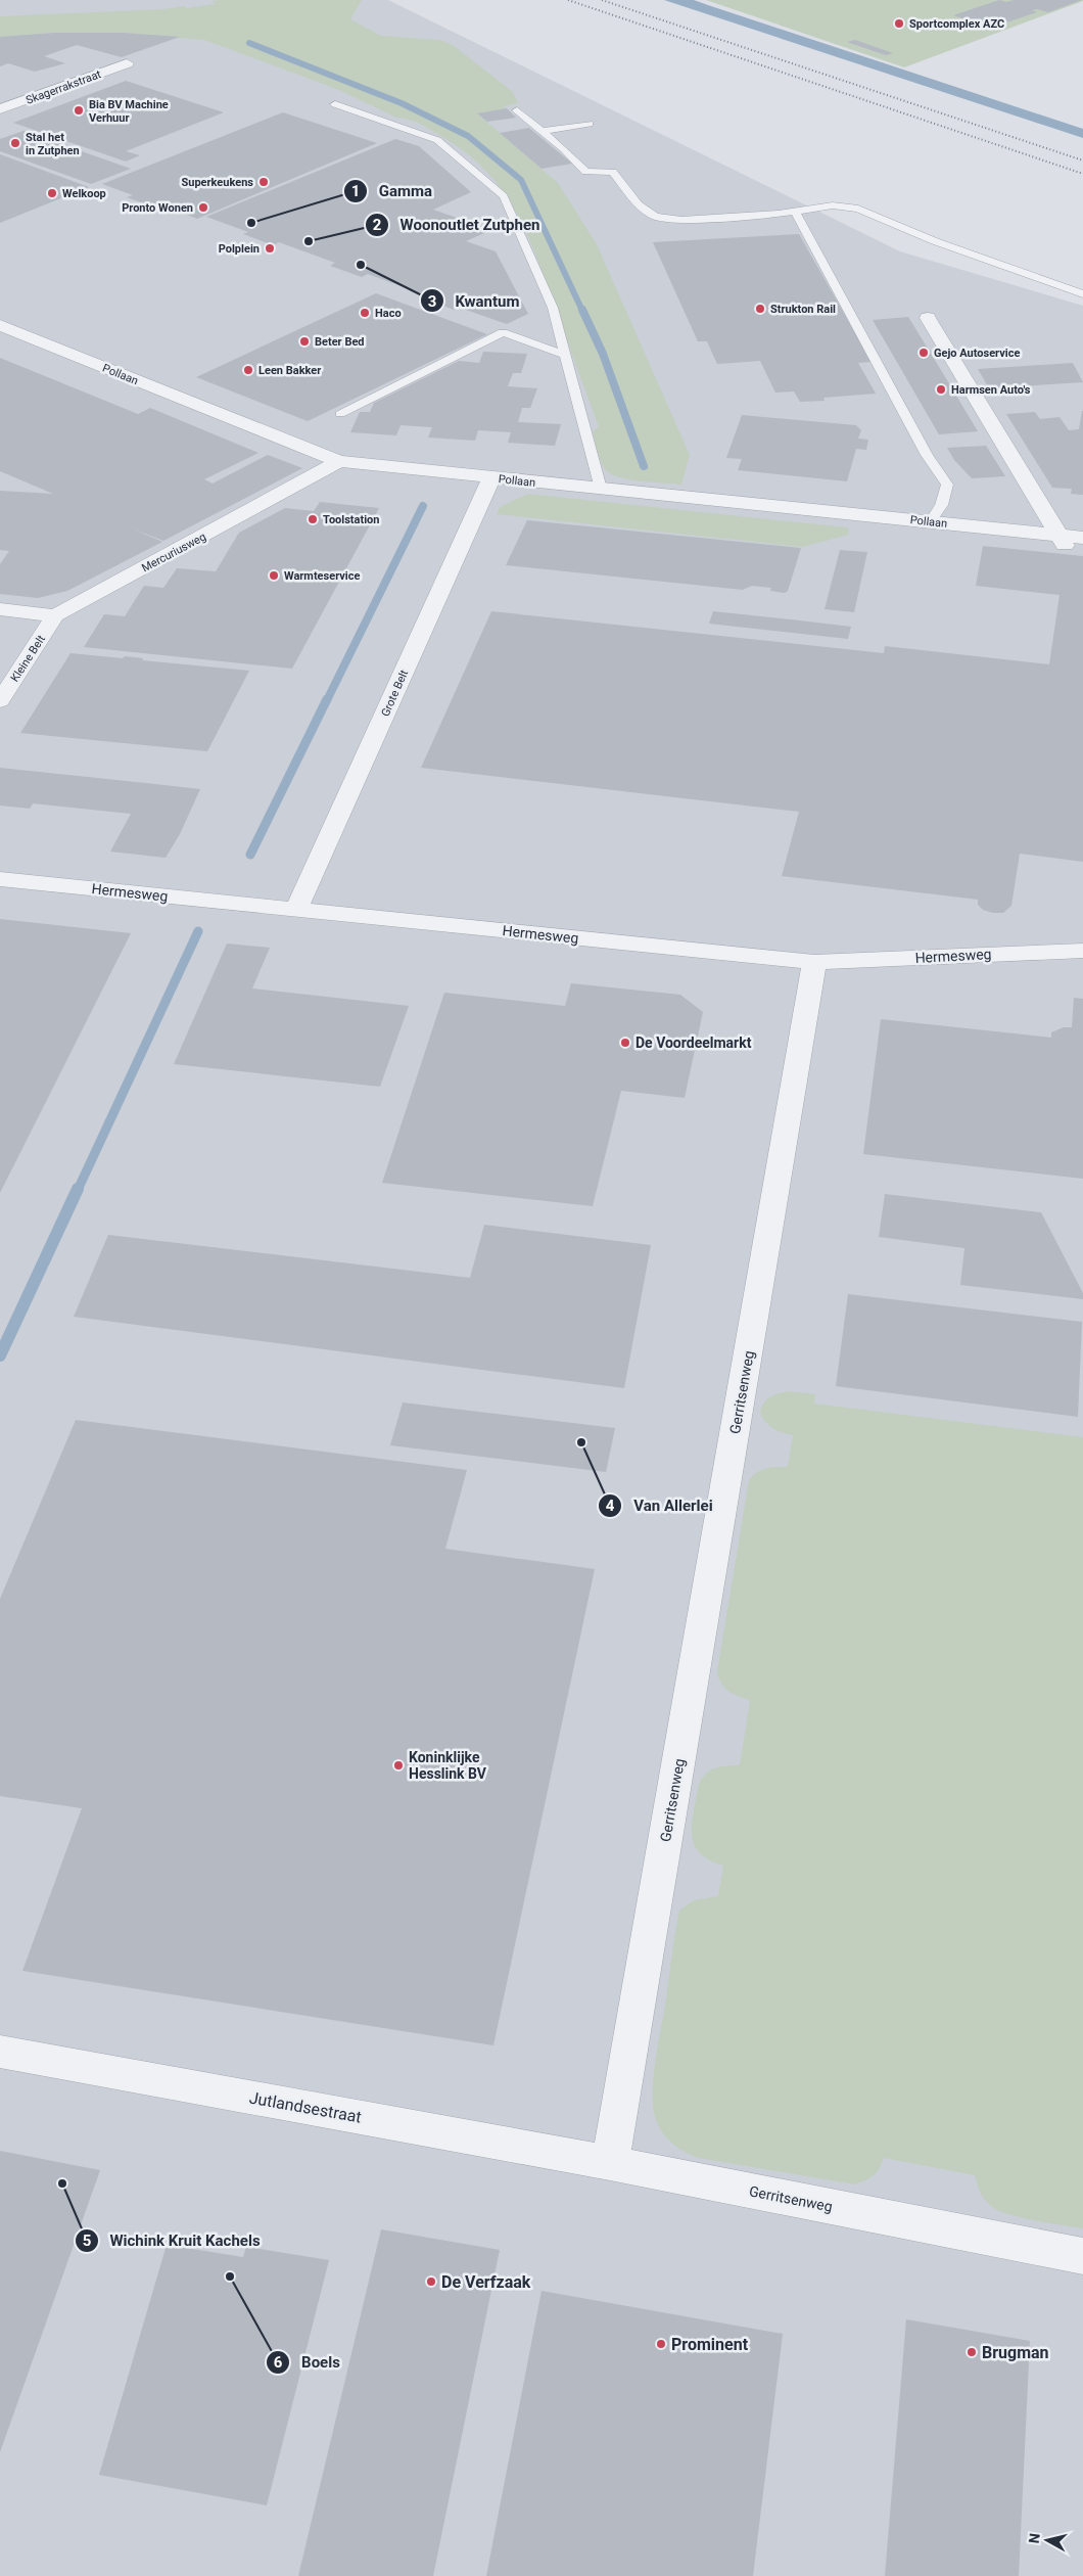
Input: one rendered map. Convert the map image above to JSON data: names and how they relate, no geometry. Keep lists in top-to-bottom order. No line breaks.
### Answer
{"streets":{"street":["Skagerrakstraat","Pollaan","Mercuriusweg","Kleine Belt","Grote Belt","Hermesweg","Gerritsenweg","Jutlandsestraat"]},"crossings":[["Pollaan","Mercuriusweg"],["Pollaan","Grote Belt"],["Mercuriusweg","Kleine Belt"],["Grote Belt","Hermesweg"],["Hermesweg","Gerritsenweg"],["Gerritsenweg","Jutlandsestraat"]],"places":["Sportcomplex AZC","Bia BV Machine Verhuur","Stal het in Zutphen","Superkeukens","Welkoop","Pronto Wonen","Gamma","Woonoutlet Zutphen","Polplein","Kwantum","Strukton Rail","Haco","Beter Bed","Gejo Autoservice","Leen Bakker","Harmsen Auto's","Toolstation","Warmteservice","De Voordeelmarkt","Van Allerlei","Koninklijke Hesslink BV","Wichink Kruit Kachels","Boels","De Verfzaak","Prominent","Brugman"],"north":"left"}
